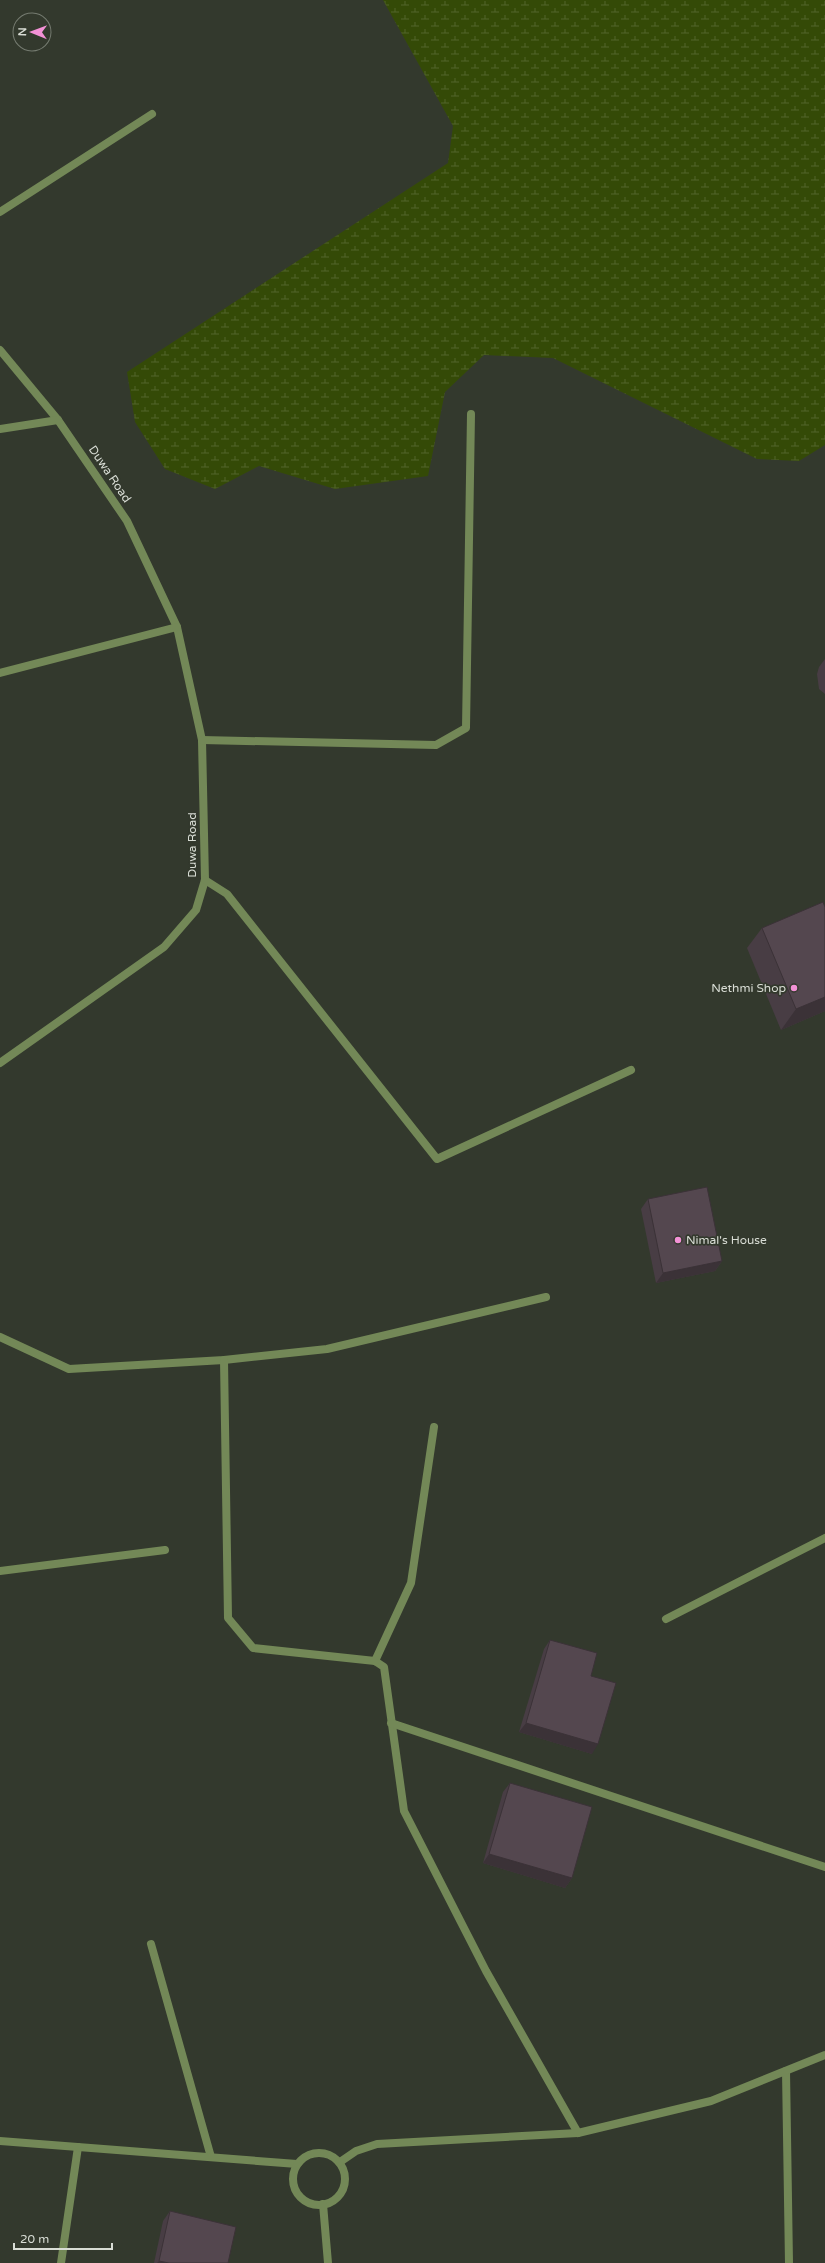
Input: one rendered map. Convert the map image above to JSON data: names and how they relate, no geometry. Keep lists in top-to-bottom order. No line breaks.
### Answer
{"streets":{"street":["Duwa Road"]},"places":["Nethmi Shop","Nimal's House"],"scale_bar":"20 m","north":"left"}
